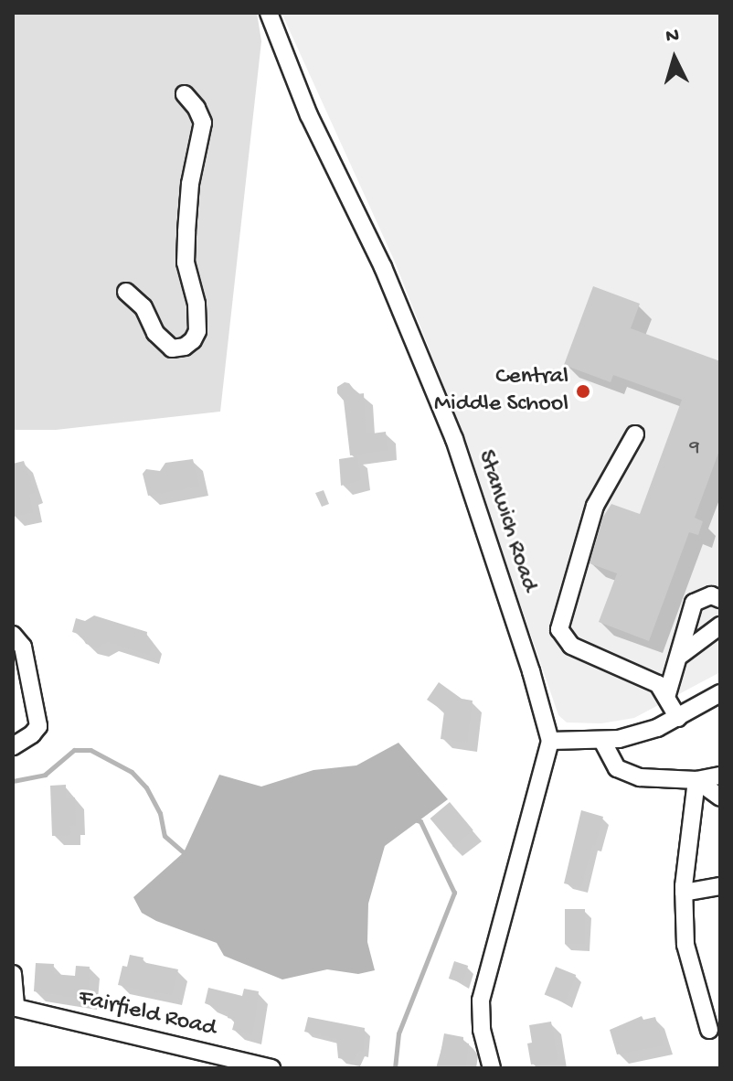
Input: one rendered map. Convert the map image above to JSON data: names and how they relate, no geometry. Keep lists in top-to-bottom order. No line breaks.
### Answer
{"streets":{"street":["Stanwich Road","Fairfield Road"]},"places":["Central Middle School"],"house_numbers":["9"],"north":"top"}
